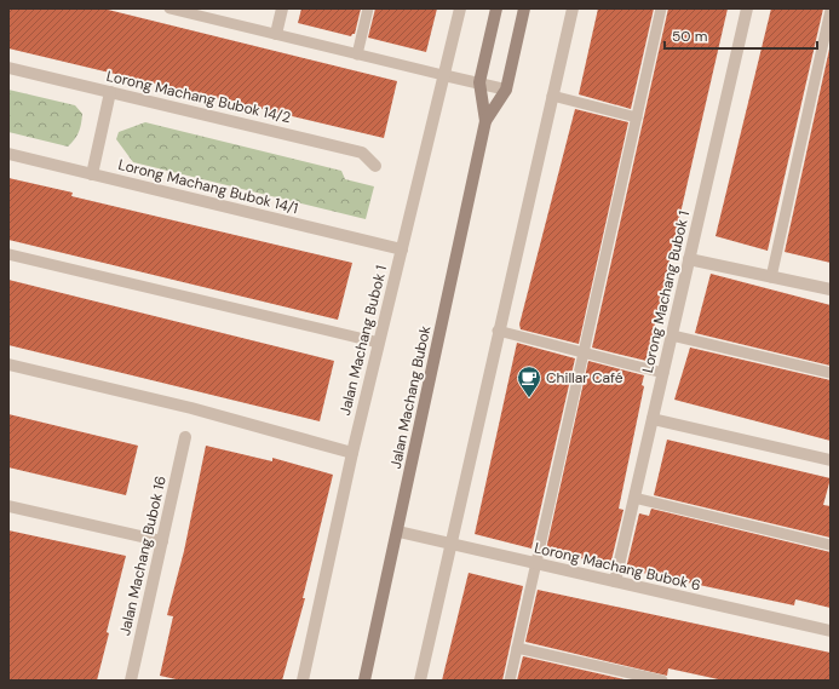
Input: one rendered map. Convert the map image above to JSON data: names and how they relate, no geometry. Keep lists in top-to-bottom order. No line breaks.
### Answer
{"streets":{"main road":["Jalan Machang Bubok"],"street":["Lorong Machang Bubok 14/2","Lorong Machang Bubok 14/1","Lorong Machang Bubok 1","Jalan Machang Bubok 1","Jalan Machang Bubok 16","Lorong Machang Bubok 6"]},"crossings":[["Lorong Machang Bubok 14/1","Jalan Machang Bubok 1"],["Lorong Machang Bubok 1","Lorong Machang Bubok 6"],["Jalan Machang Bubok","Lorong Machang Bubok 6"]],"places":{"cafe":["Chillar Café"]},"scale_bar":"50 m"}
